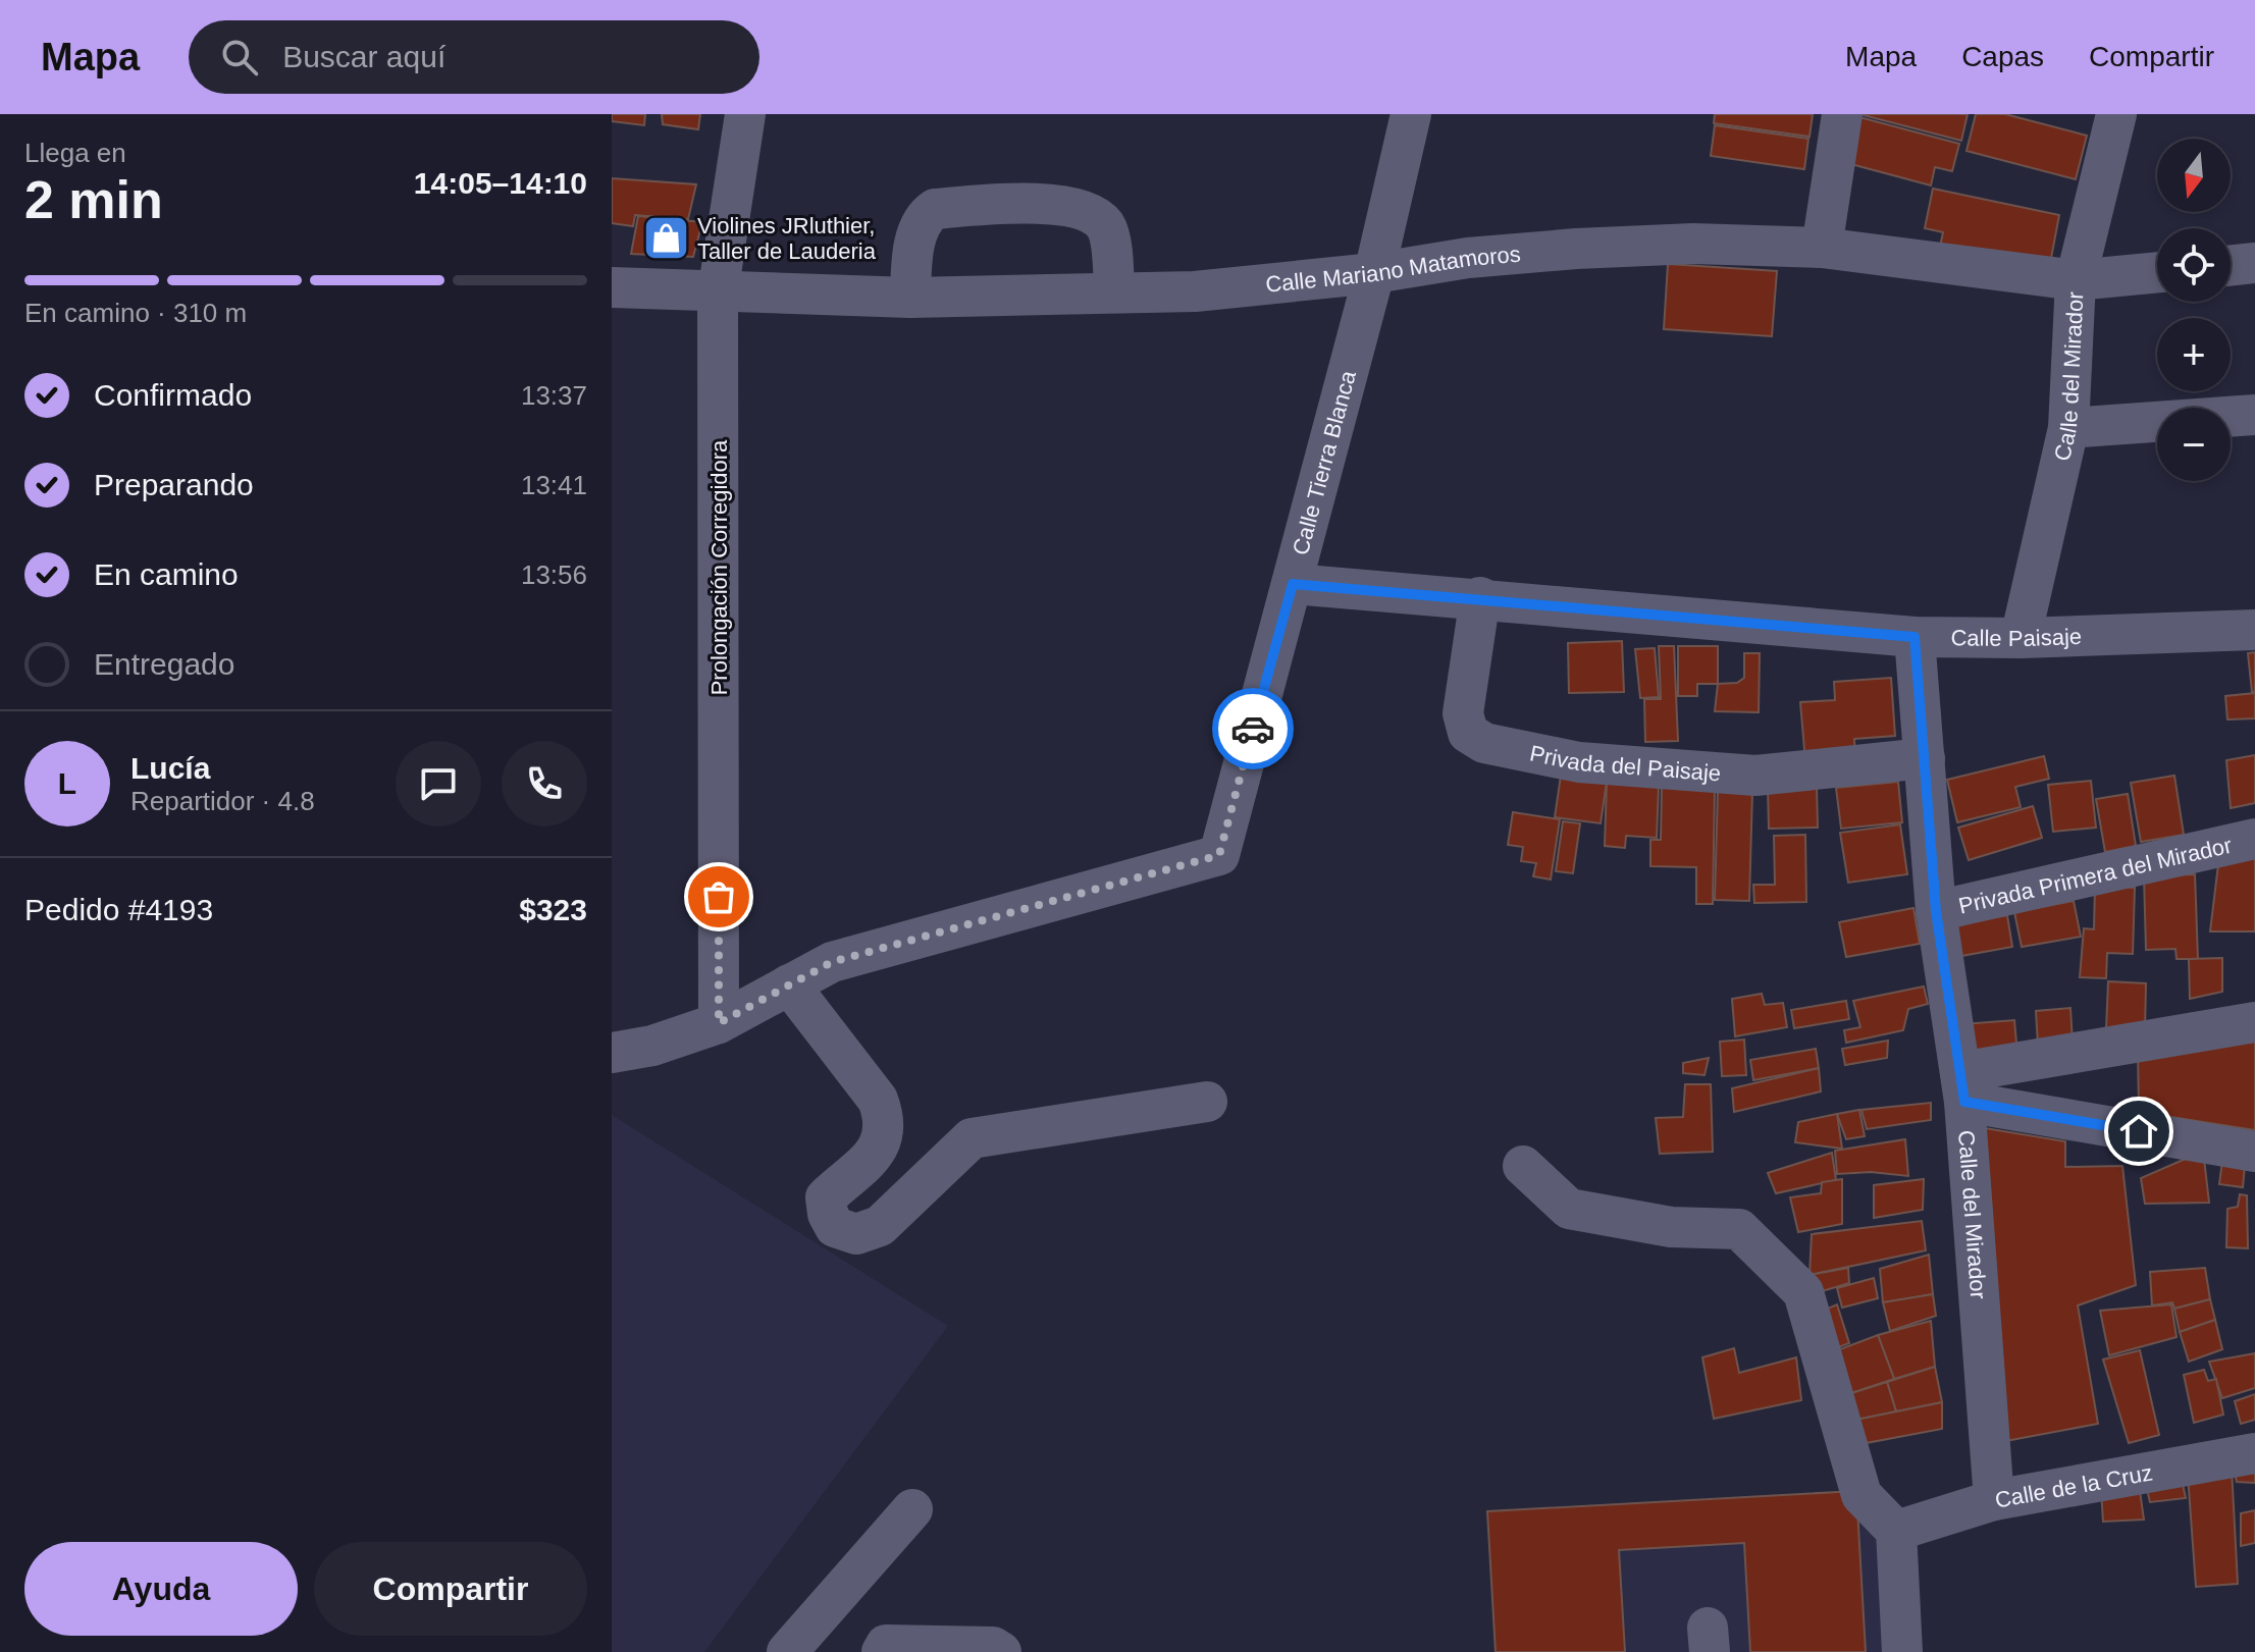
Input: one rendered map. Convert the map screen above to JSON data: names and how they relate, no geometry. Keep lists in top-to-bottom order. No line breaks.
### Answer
{"streets":{"street":["Calle Mariano Matamoros","Calle del Mirador","Calle Tierra Blanca","Prolongación Corregidora","Calle Paisaje","Privada del Paisaje","Privada Primera del Mirador","Calle de la Cruz"]},"crossings":[["Calle Mariano Matamoros","Calle del Mirador"],["Calle Mariano Matamoros","Calle Tierra Blanca"],["Calle Mariano Matamoros","Prolongación Corregidora"],["Calle del Mirador","Calle Paisaje"],["Calle del Mirador","Privada del Paisaje"],["Calle del Mirador","Privada Primera del Mirador"],["Calle del Mirador","Calle de la Cruz"],["Calle Tierra Blanca","Calle Paisaje"],["Calle Paisaje","Privada del Paisaje"]],"places":{"shop":["Violines JRluthier, Taller de Lauderia"]},"north":"bottom","page":{"header":"Mapa","search":"Buscar aquí","nav":["Mapa","Capas","Compartir"],"heading":["2 min","Llega en","14:05–14:10"],"panel":["Lucía","Repartidor · 4.8","Pedido #4193","$323"],"map_buttons":["+","−"],"bar":"En camino · 310 m","list":[["Confirmado","13:37"],["Preparando","13:41"],["En camino","13:56"],"Entregado"],"round":"L","buttons":["Ayuda","Compartir"]}}
